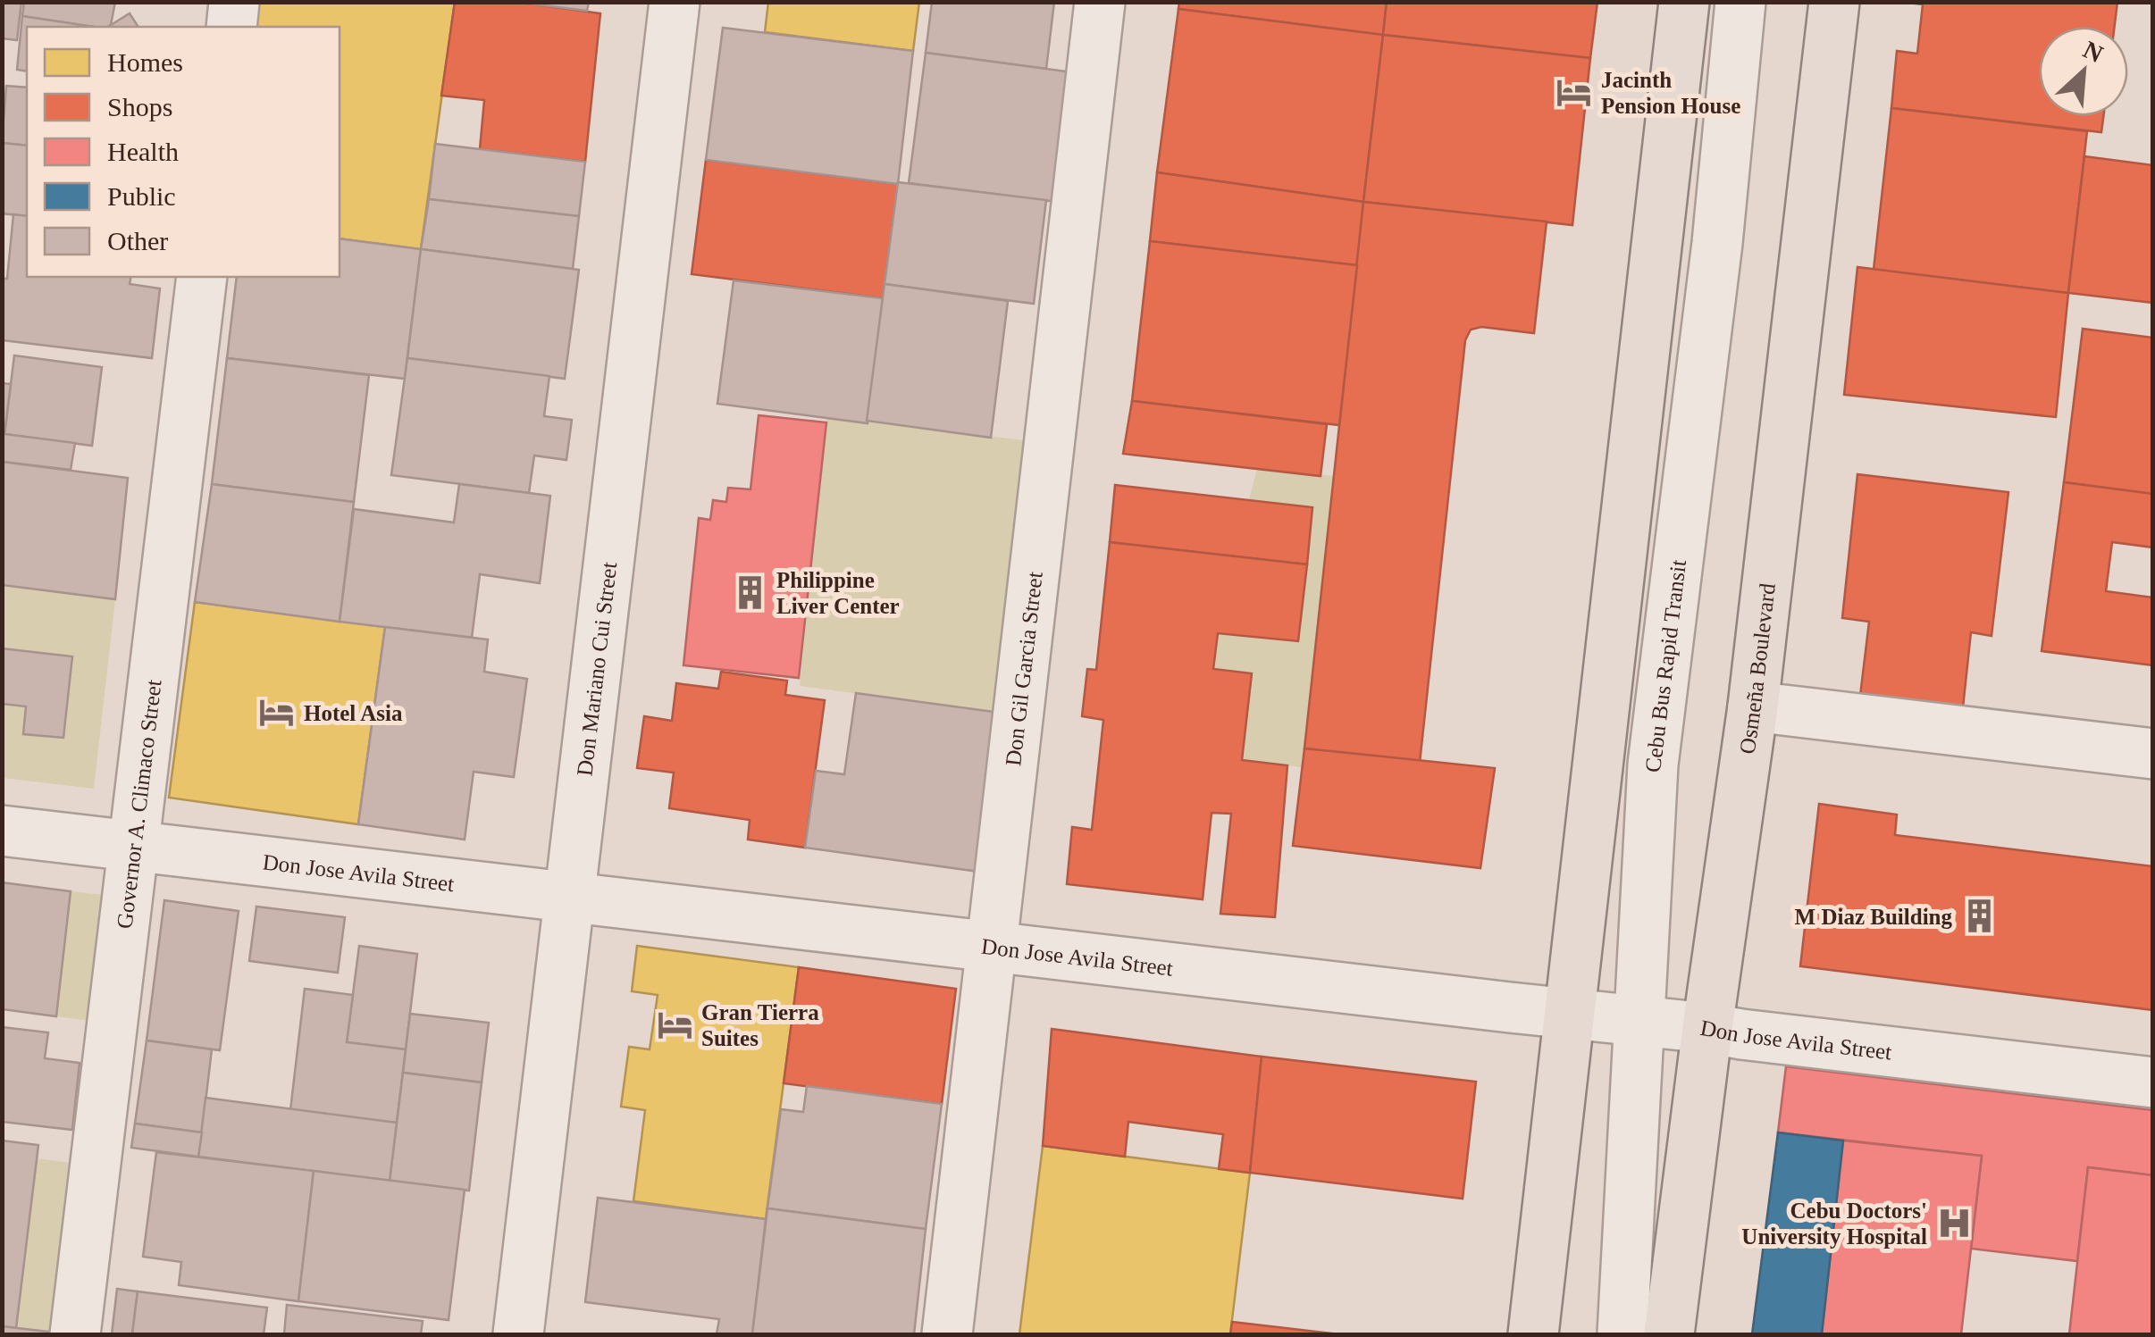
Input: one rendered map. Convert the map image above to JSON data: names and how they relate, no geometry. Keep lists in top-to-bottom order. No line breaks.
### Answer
{"streets":{"main road":["Osmeña Boulevard"],"street":["Cebu Bus Rapid Transit","Don Mariano Cui Street","Don Gil Garcia Street","Governor A. Climaco Street","Don Jose Avila Street"]},"crossings":[["Cebu Bus Rapid Transit","Don Jose Avila Street"],["Don Mariano Cui Street","Don Jose Avila Street"],["Don Gil Garcia Street","Don Jose Avila Street"],["Osmeña Boulevard","Don Jose Avila Street"],["Governor A. Climaco Street","Don Jose Avila Street"]],"places":{"hotel":["Jacinth Pension House","Hotel Asia","Gran Tierra Suites"],"building":["Philippine Liver Center","M Diaz Building"],"hospital":["Cebu Doctors' University Hospital"]},"legend":["Homes","Shops","Health","Public","Other"],"north":"top right"}
